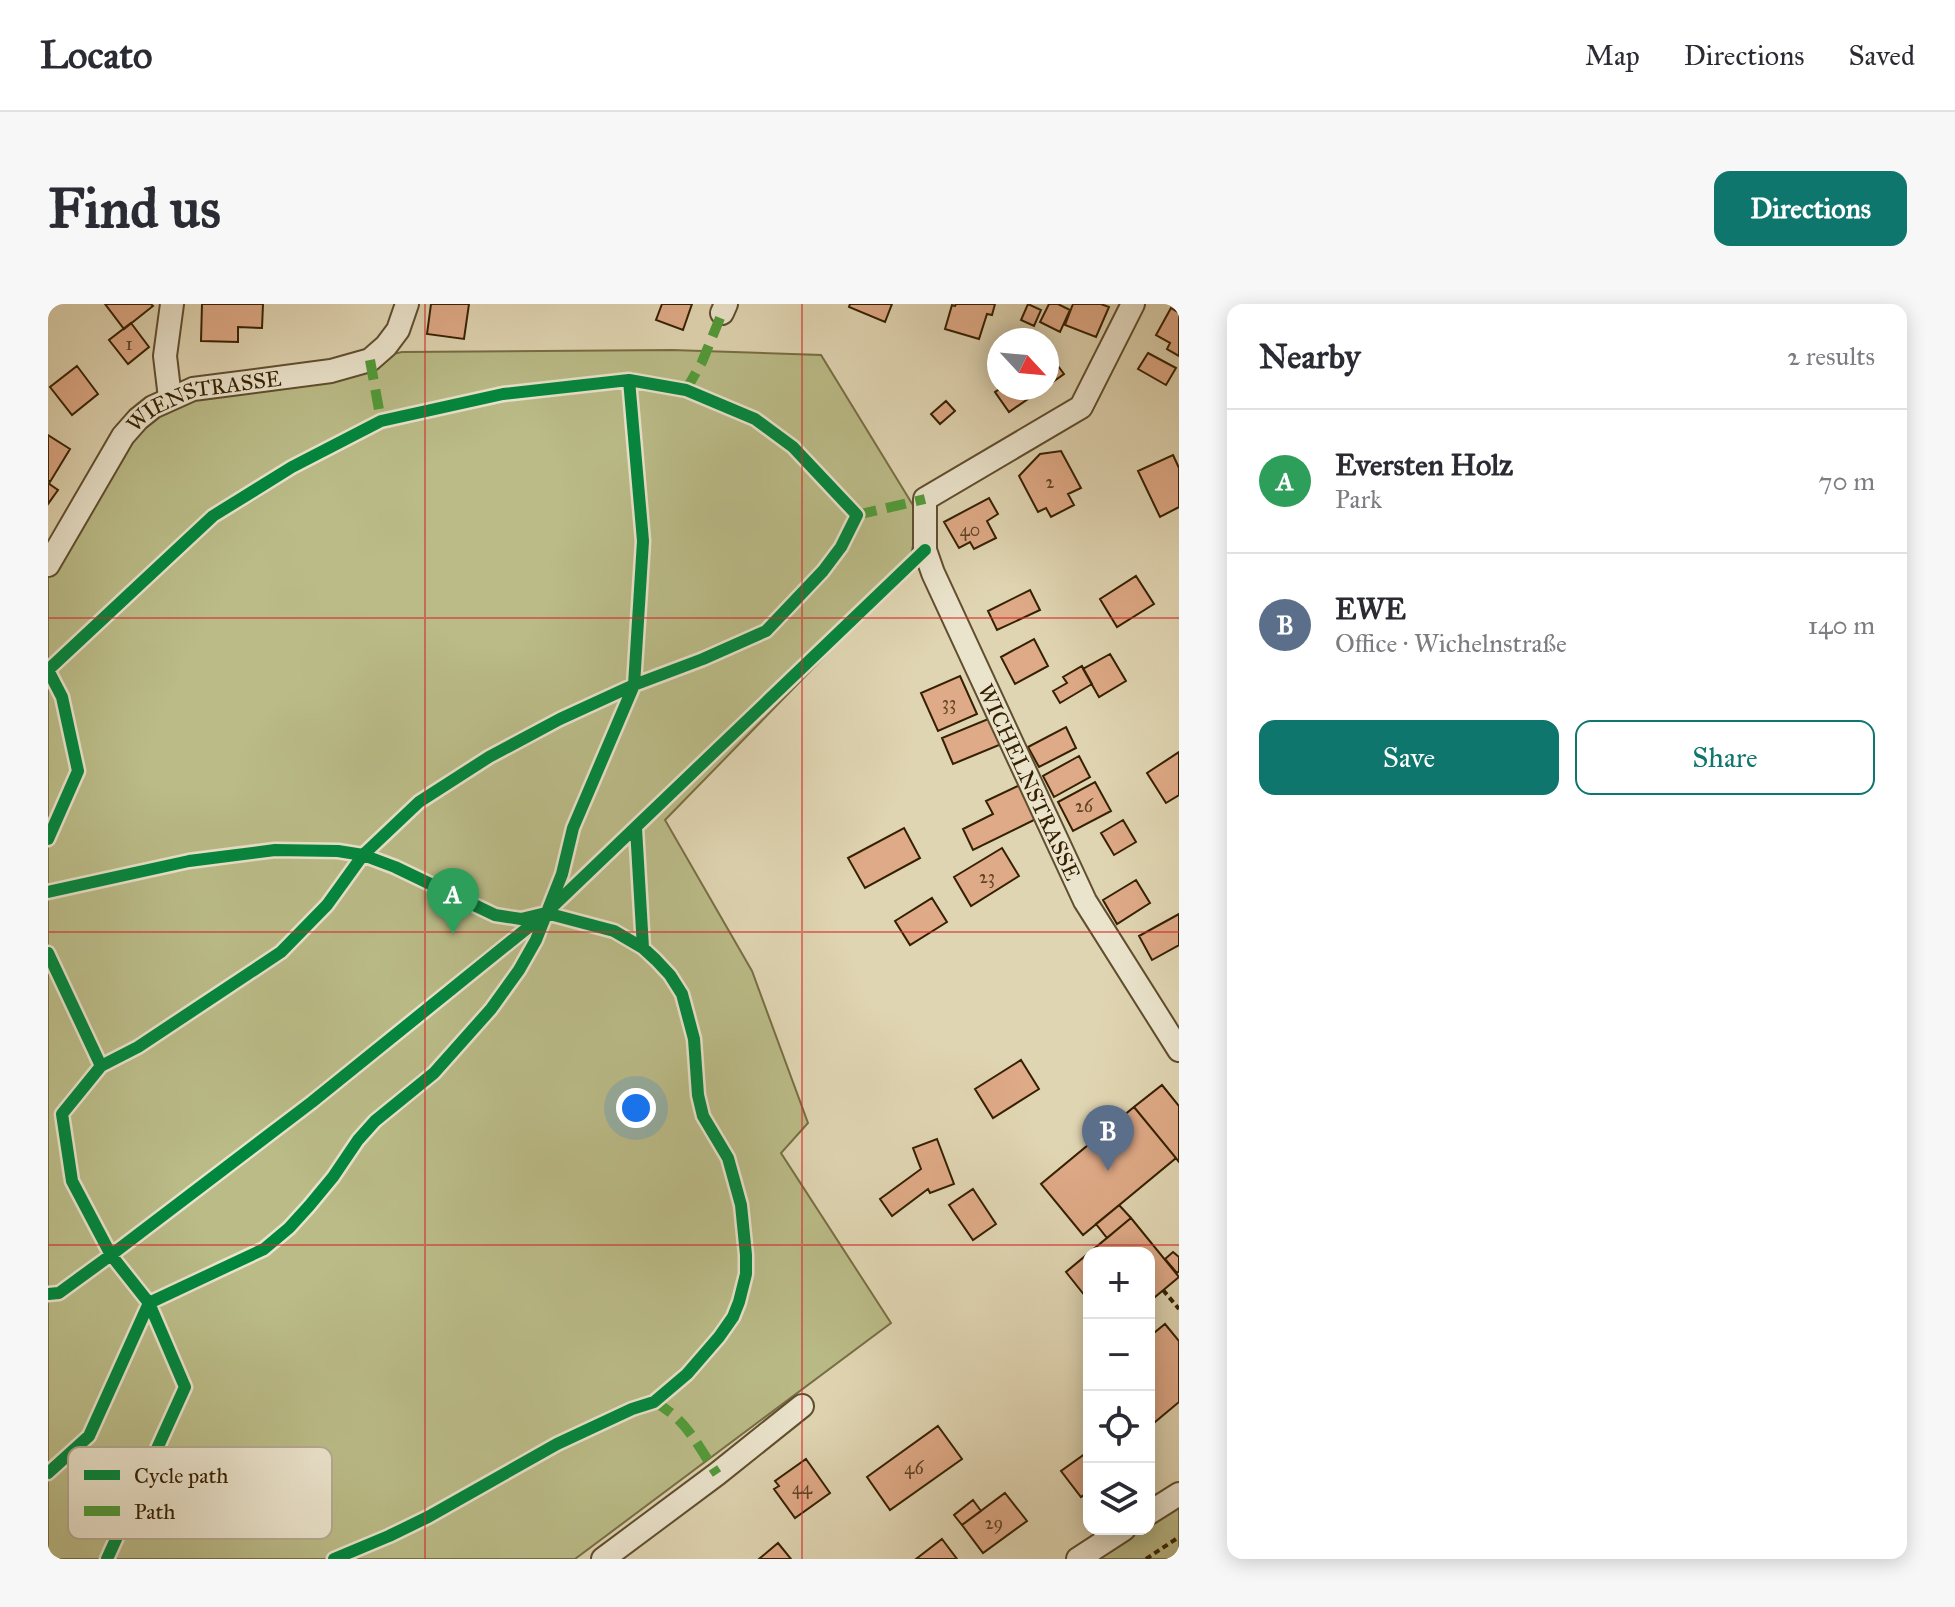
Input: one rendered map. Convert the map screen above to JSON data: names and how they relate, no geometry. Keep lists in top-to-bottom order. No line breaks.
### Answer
{"streets":{"street":["WIENSTRASSE","WICHELNSTRASSE"]},"house_numbers":["1","2","40","33","26","23","46","44","29"],"legend":["Cycle path","Path"],"north":"bottom right","page":{"header":"Locato","nav":["Map","Directions","Saved"],"buttons":["Directions",["Save","Share"]],"title":"Find us","heading":["Nearby","2 results"],"list":[{"mark":"A","name":"Eversten Holz","note":"Park","value":"70 m"},{"mark":"B","name":"EWE","note":"Office · Wichelnstraße","value":"140 m"}],"pins":["A","B"],"map_buttons":["+","−"]}}
